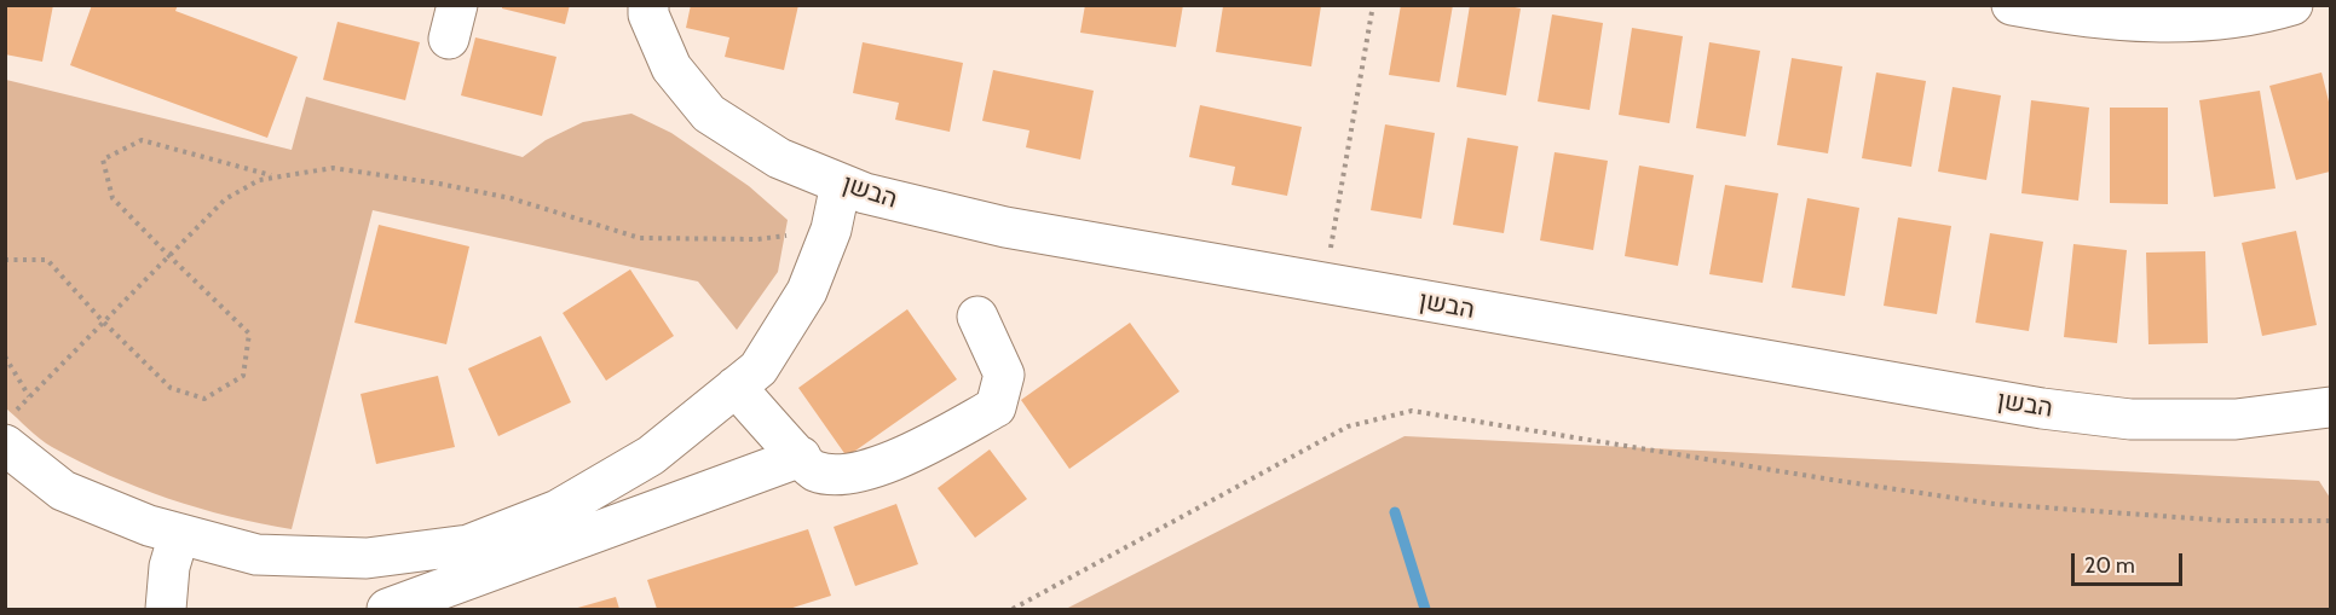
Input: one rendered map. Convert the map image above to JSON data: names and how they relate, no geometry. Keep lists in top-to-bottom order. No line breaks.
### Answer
{"streets":{"street":["הבשן"]},"scale_bar":"20 m"}
